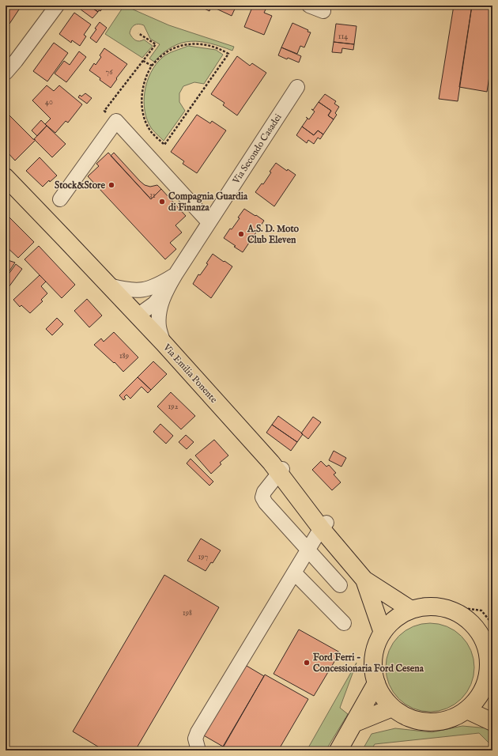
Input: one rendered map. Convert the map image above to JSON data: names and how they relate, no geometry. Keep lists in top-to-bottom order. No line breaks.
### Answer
{"streets":{"main road":["Via Emilia Ponente"],"street":["Via Secondo Casadei"]},"crossings":[["Via Secondo Casadei","Via Emilia Ponente"]],"places":["Stock&Store","Compagnia Guardia di Finanza","A.S. D. Moto Club Eleven","Ford Ferri - Concessionaria Ford Cesena"],"house_numbers":["114","76","40","31","189","192","197","198"]}
